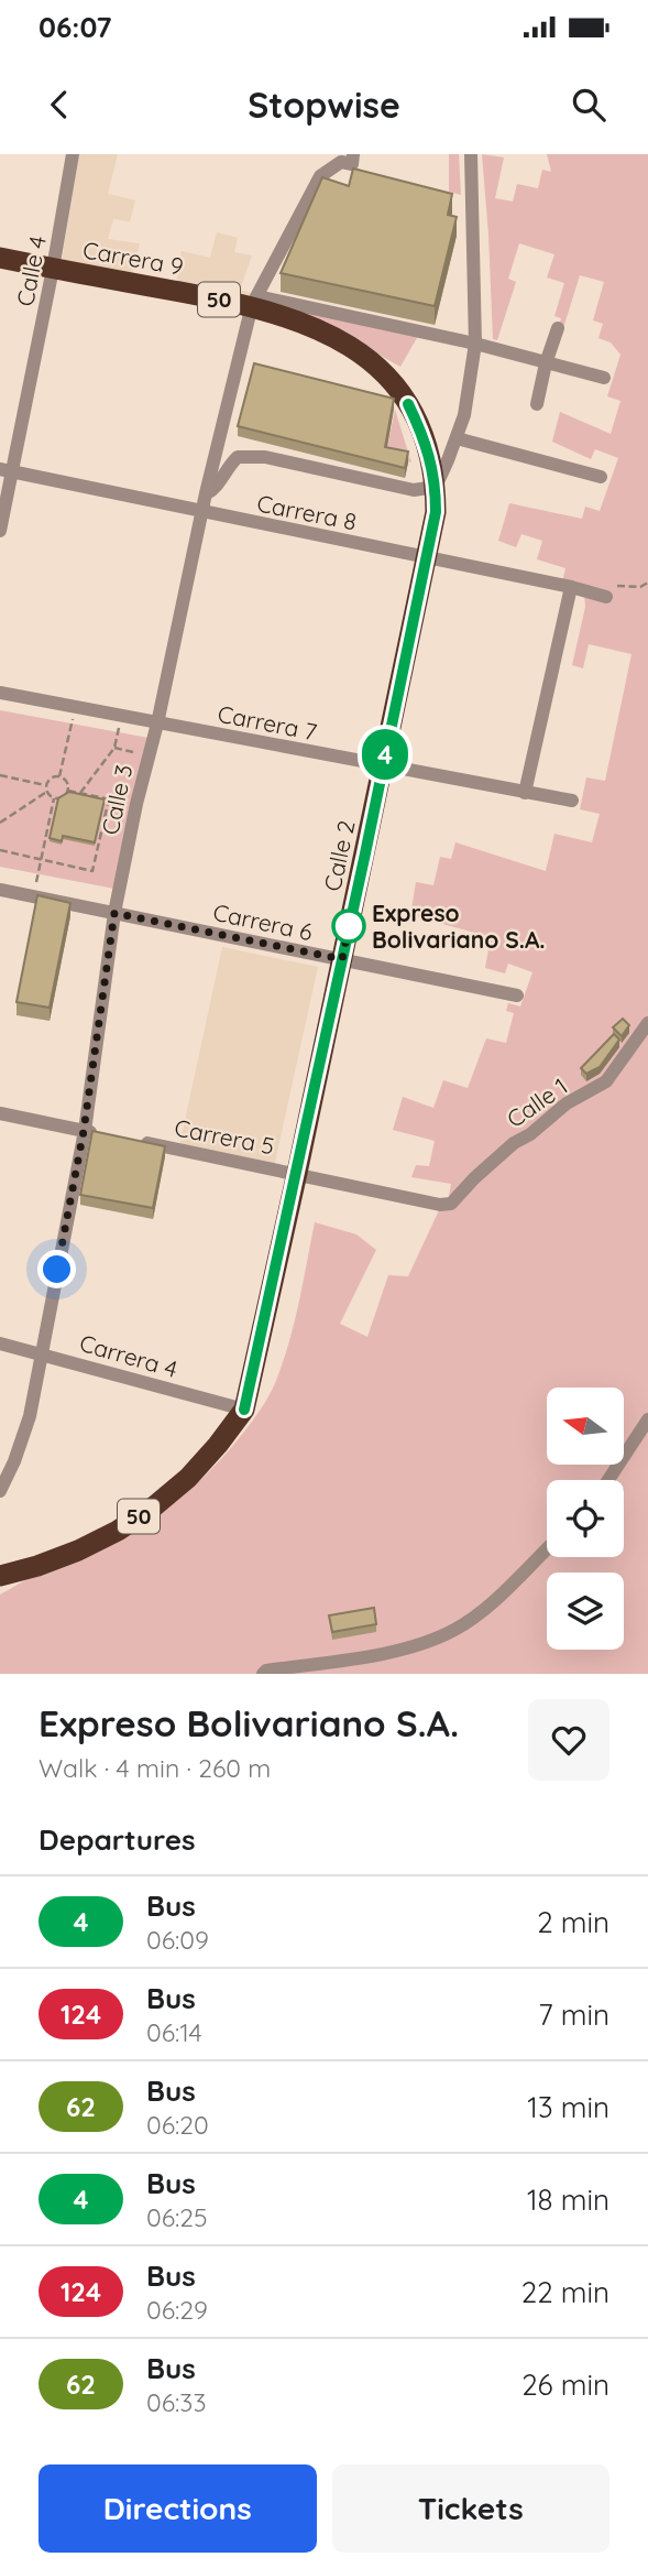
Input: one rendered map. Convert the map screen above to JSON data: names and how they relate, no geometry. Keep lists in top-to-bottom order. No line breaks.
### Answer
{"streets":{"highway":["Carrera 9","50","Calle 2"],"street":["Calle 4","Carrera 8","Carrera 7","Calle 3","Carrera 6","Calle 1","Carrera 5","Carrera 4"]},"crossings":[["Carrera 9","Calle 4"],["Carrera 9","Calle 3"],["Carrera 9","Calle 2"],["Calle 4","Carrera 8"],["50","Calle 2"],["50","Carrera 4"],["Carrera 8","Calle 3"],["Carrera 8","Calle 2"],["Carrera 7","Calle 3"],["Carrera 7","Calle 2"],["Calle 3","Carrera 6"],["Calle 3","Carrera 4"],["Calle 2","Carrera 6"],["Calle 2","Carrera 5"],["Calle 2","Carrera 4"],["Calle 1","Carrera 5"]],"places":["Expreso Bolivariano S.A."],"lines":["bus line 4"],"north":"left","page":{"status":"06:07","header":"Stopwise","on_map":"4","heading":[["Expreso Bolivariano S.A.","Walk · 4 min · 260 m"],"Departures"],"list":[{"mark":"4","name":"Bus","note":"06:09","value":"2 min"},{"mark":"124","name":"Bus","note":"06:14","value":"7 min"},{"mark":"62","name":"Bus","note":"06:20","value":"13 min"},{"mark":"4","name":"Bus","note":"06:25","value":"18 min"},{"mark":"124","name":"Bus","note":"06:29","value":"22 min"},{"mark":"62","name":"Bus","note":"06:33","value":"26 min"}],"buttons":["Directions","Tickets"]}}
